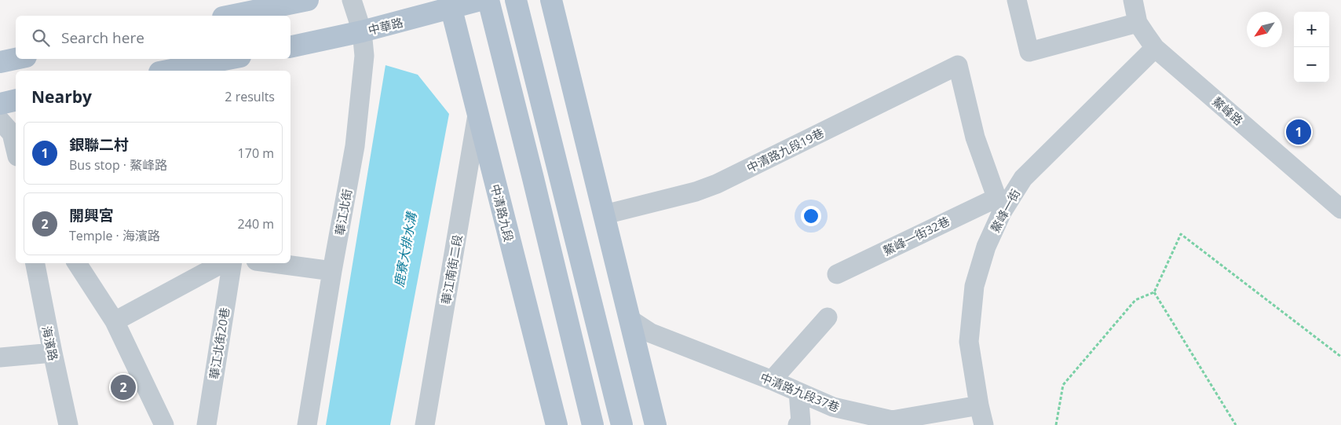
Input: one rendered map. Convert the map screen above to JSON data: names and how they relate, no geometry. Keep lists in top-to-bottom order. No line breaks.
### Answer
{"streets":{"main road":["中華路","中清路九段"],"street":["鰲峰路","中清路九段19巷","鰲峰一街","華江北街","鰲峰一街32巷","華江南街二段","海濱路","華江北街20巷","中清路九段37巷"]},"crossings":[["中華路","華江北街"],["中華路","中清路九段"],["鰲峰路","鰲峰一街"],["中清路九段19巷","鰲峰一街"],["中清路九段19巷","鰲峰一街32巷"],["鰲峰一街","鰲峰一街32巷"],["鰲峰一街","中清路九段37巷"],["中清路九段","華江南街二段"]],"water":["鹿寮大排水溝"],"north":"bottom left","page":{"map_buttons":["+","−"],"search":"Search here","heading":["Nearby","2 results"],"pins":["1","2"],"list":[{"mark":"1","name":"銀聯二村","note":"Bus stop · 鰲峰路","value":"170 m"},{"mark":"2","name":"開興宮","note":"Temple · 海濱路","value":"240 m"}]}}
